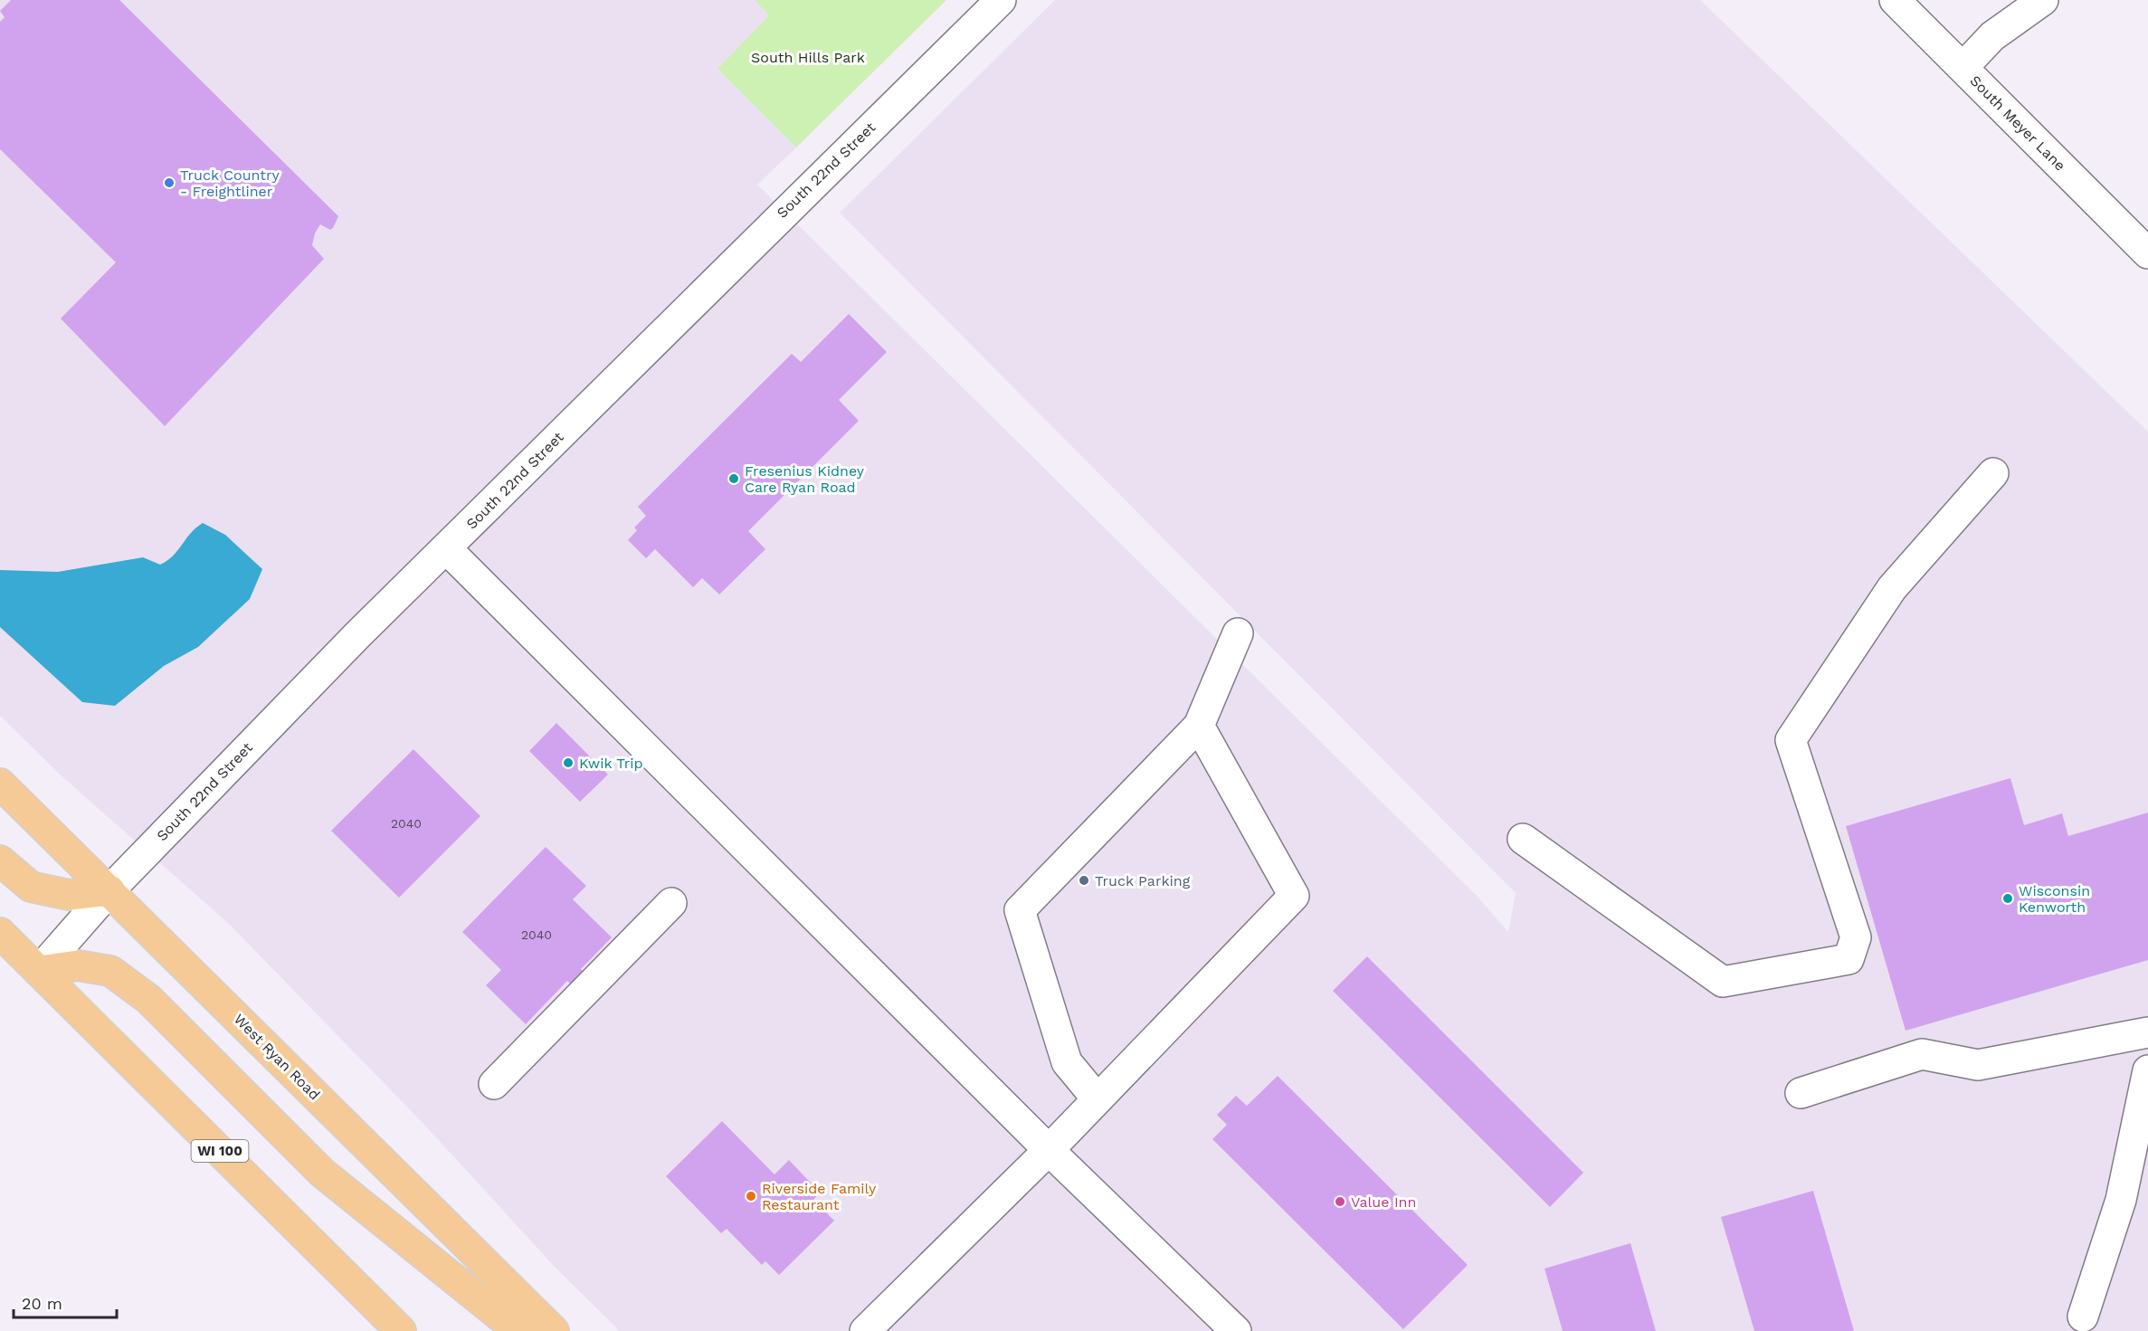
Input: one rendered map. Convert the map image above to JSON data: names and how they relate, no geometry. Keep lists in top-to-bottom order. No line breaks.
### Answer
{"streets":{"main road":["West Ryan Road","WI 100"],"street":["South Meyer Lane","South 22nd Street"]},"crossings":[["South 22nd Street","West Ryan Road"],["South 22nd Street","WI 100"]],"parks":["South Hills Park"],"places":["Truck Country - Freightliner","Fresenius Kidney Care Ryan Road","Kwik Trip","Truck Parking","Wisconsin Kenworth","Riverside Family Restaurant","Value Inn"],"house_numbers":["2040","2040"],"scale_bar":"20 m"}
